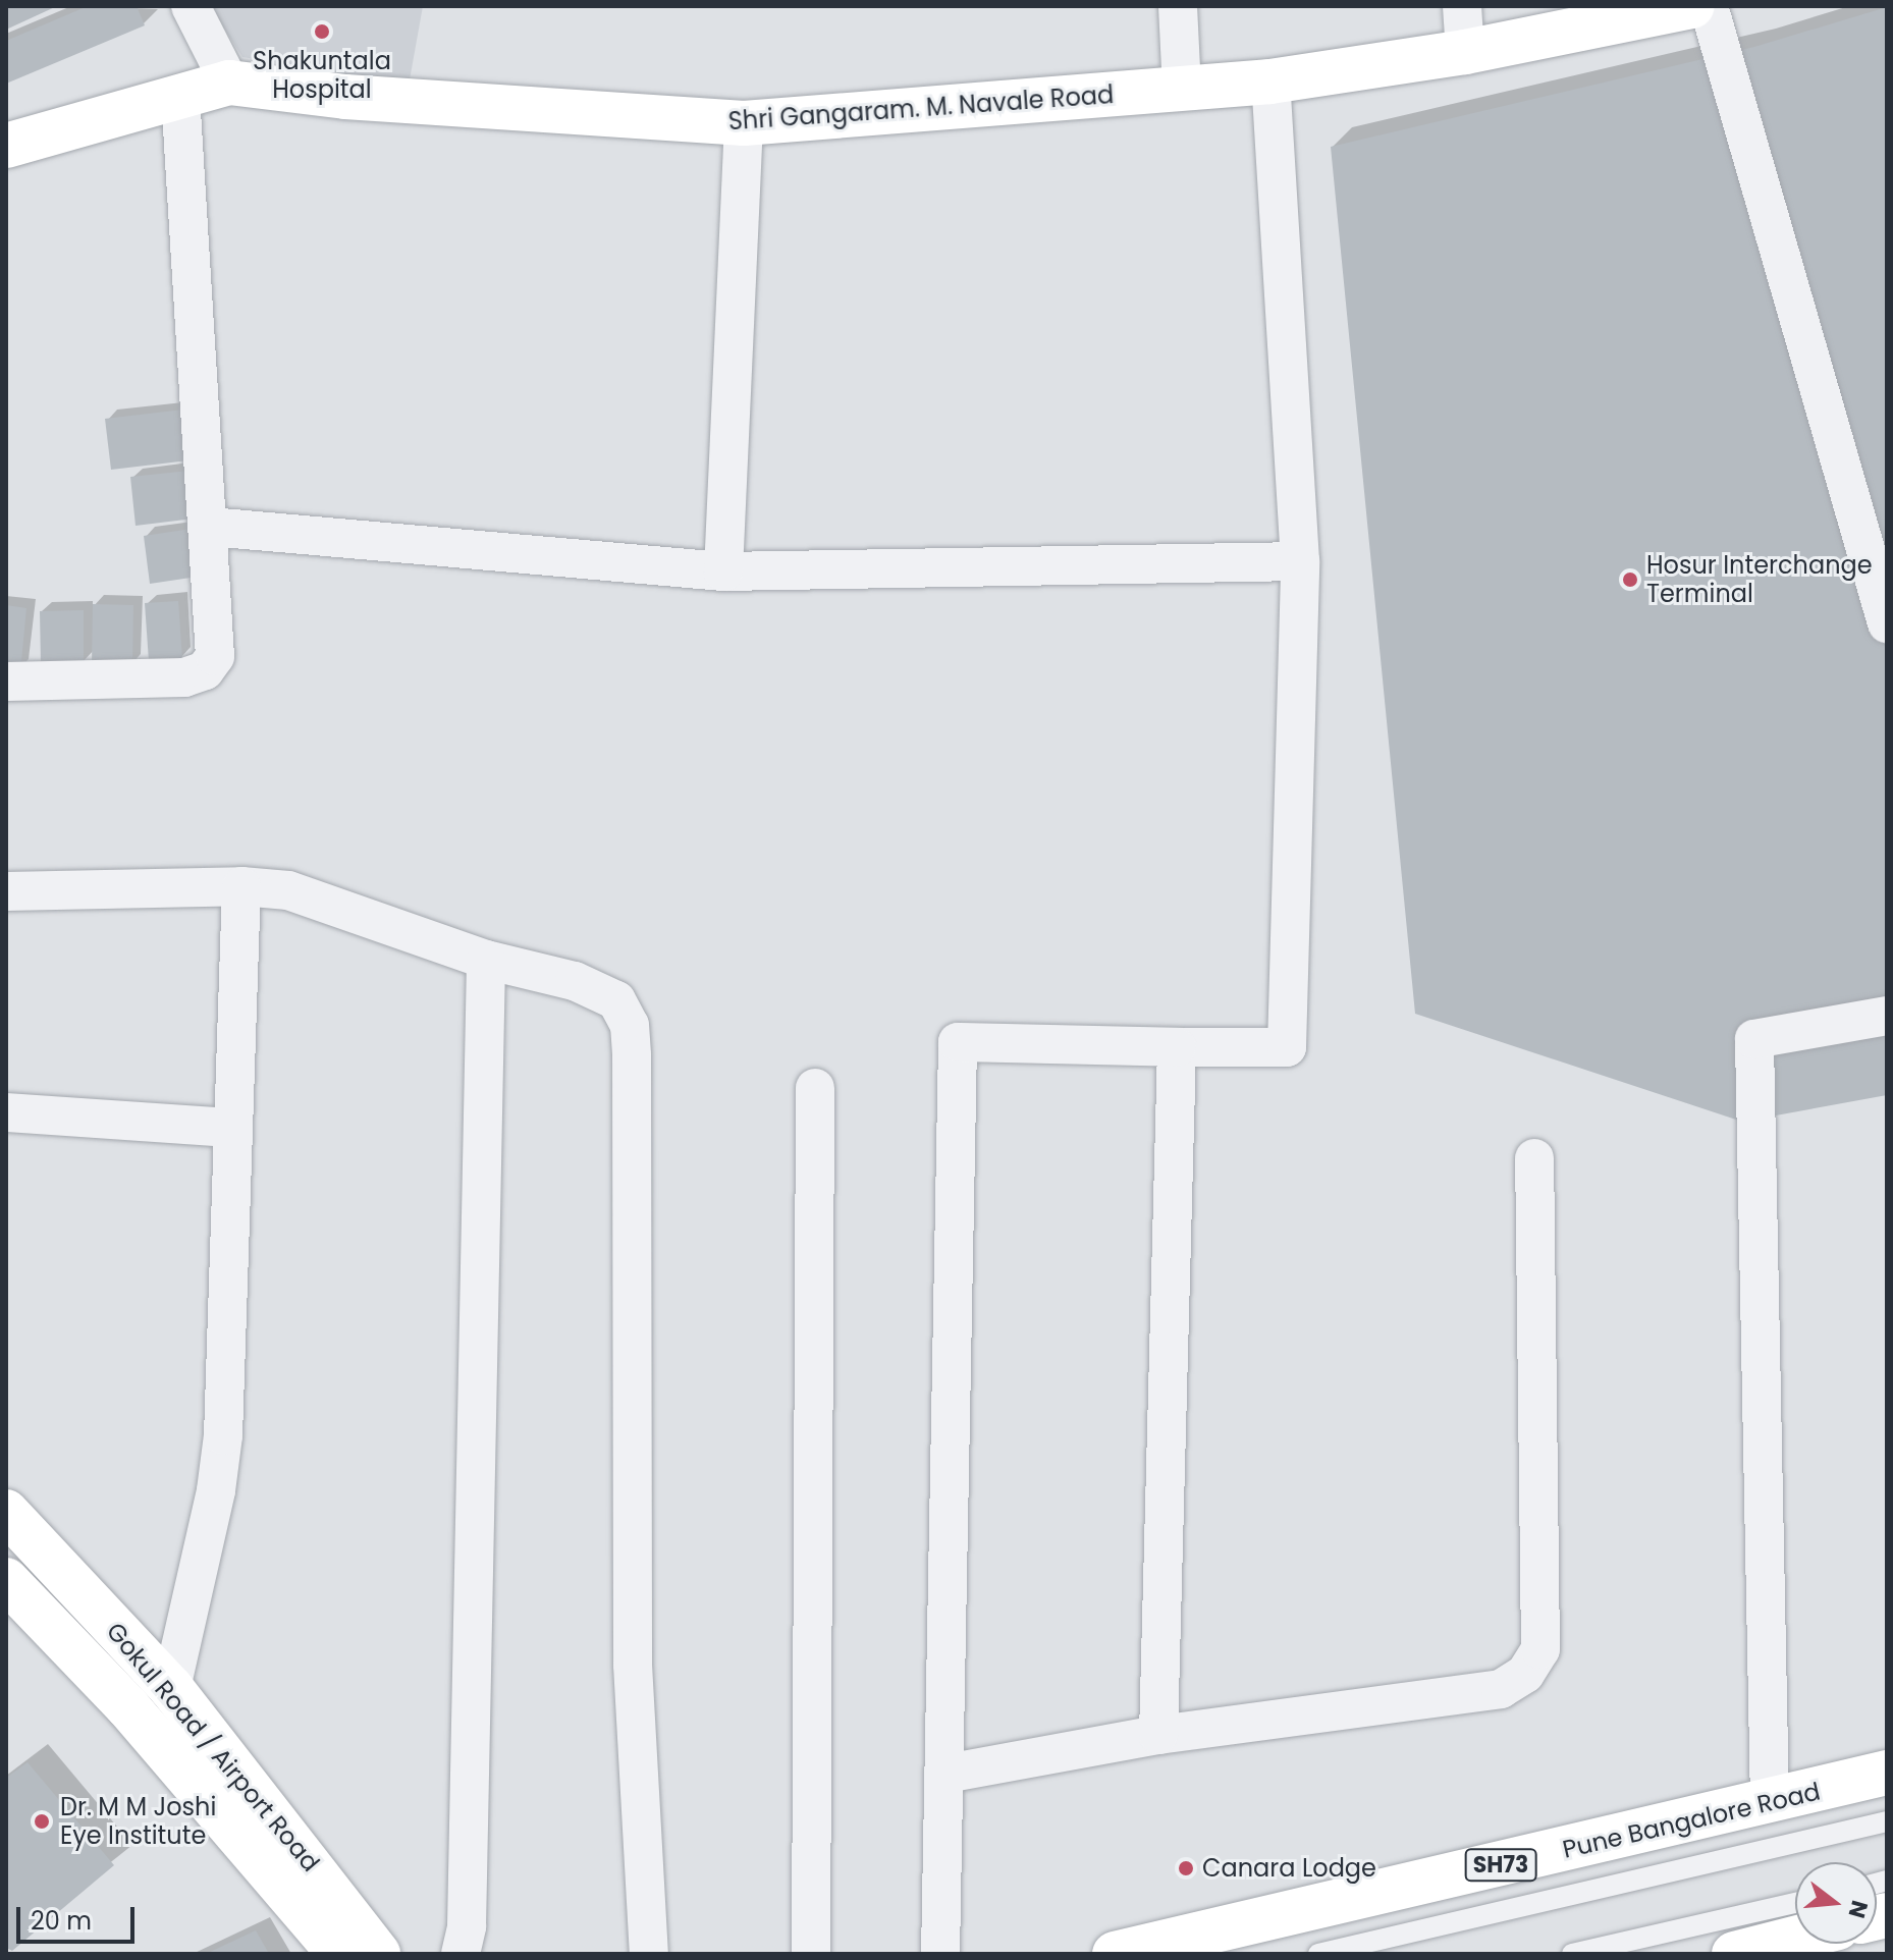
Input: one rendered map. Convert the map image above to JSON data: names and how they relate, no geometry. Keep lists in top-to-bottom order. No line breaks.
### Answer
{"streets":{"main road":["Shri Gangaram. M. Navale Road","Gokul Road / Airport Road","Pune Bangalore Road","SH73"]},"places":["Shakuntala Hospital","Hosur Interchange Terminal","Dr. M M Joshi Eye Institute","Canara Lodge"],"scale_bar":"20 m","north":"right"}
